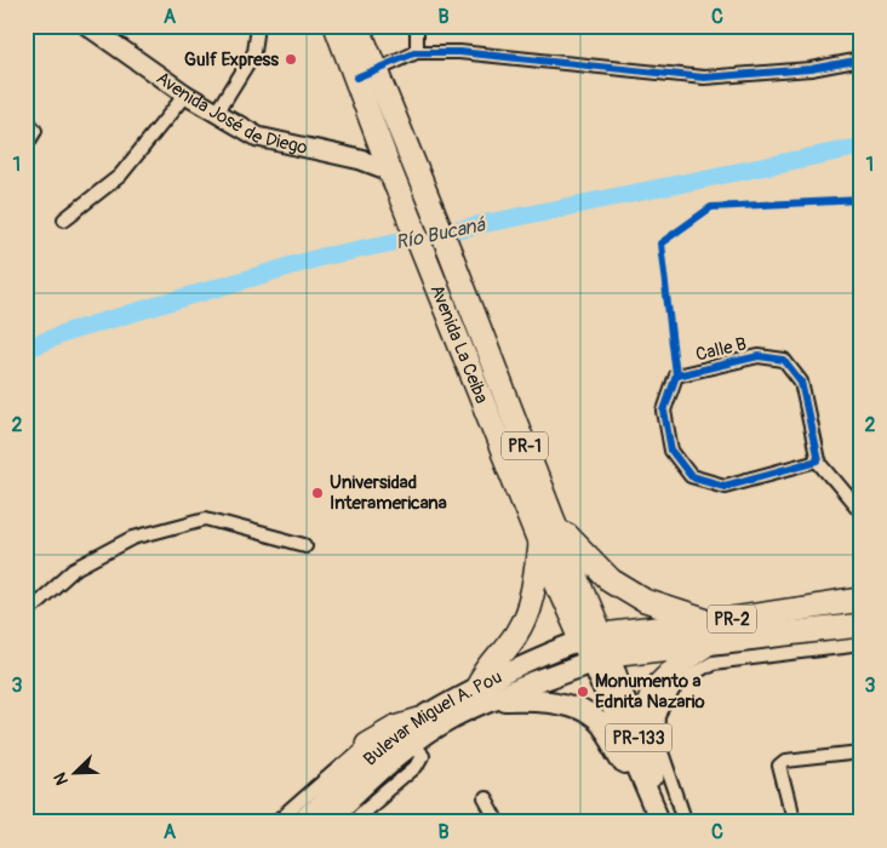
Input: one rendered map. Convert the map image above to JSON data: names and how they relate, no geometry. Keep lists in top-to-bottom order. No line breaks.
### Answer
{"streets":{"highway":["Avenida La Ceiba","PR-1","PR-2"],"main road":["Bulevar Miguel A. Pou","PR-133"],"street":["Avenida José de Diego","Calle B"]},"crossings":[["Avenida José de Diego","Avenida La Ceiba"],["Avenida La Ceiba","PR-2"],["Avenida La Ceiba","Bulevar Miguel A. Pou"],["Avenida La Ceiba","PR-133"],["PR-2","Bulevar Miguel A. Pou"],["PR-2","PR-133"],["Bulevar Miguel A. Pou","PR-133"]],"water":["Río Bucaná"],"places":["Gulf Express","Universidad Interamericana","Monumento a Ednita Nazario"],"north":"bottom left","grid":{"columns":["A","B","C"],"rows":["1","2","3"]}}
